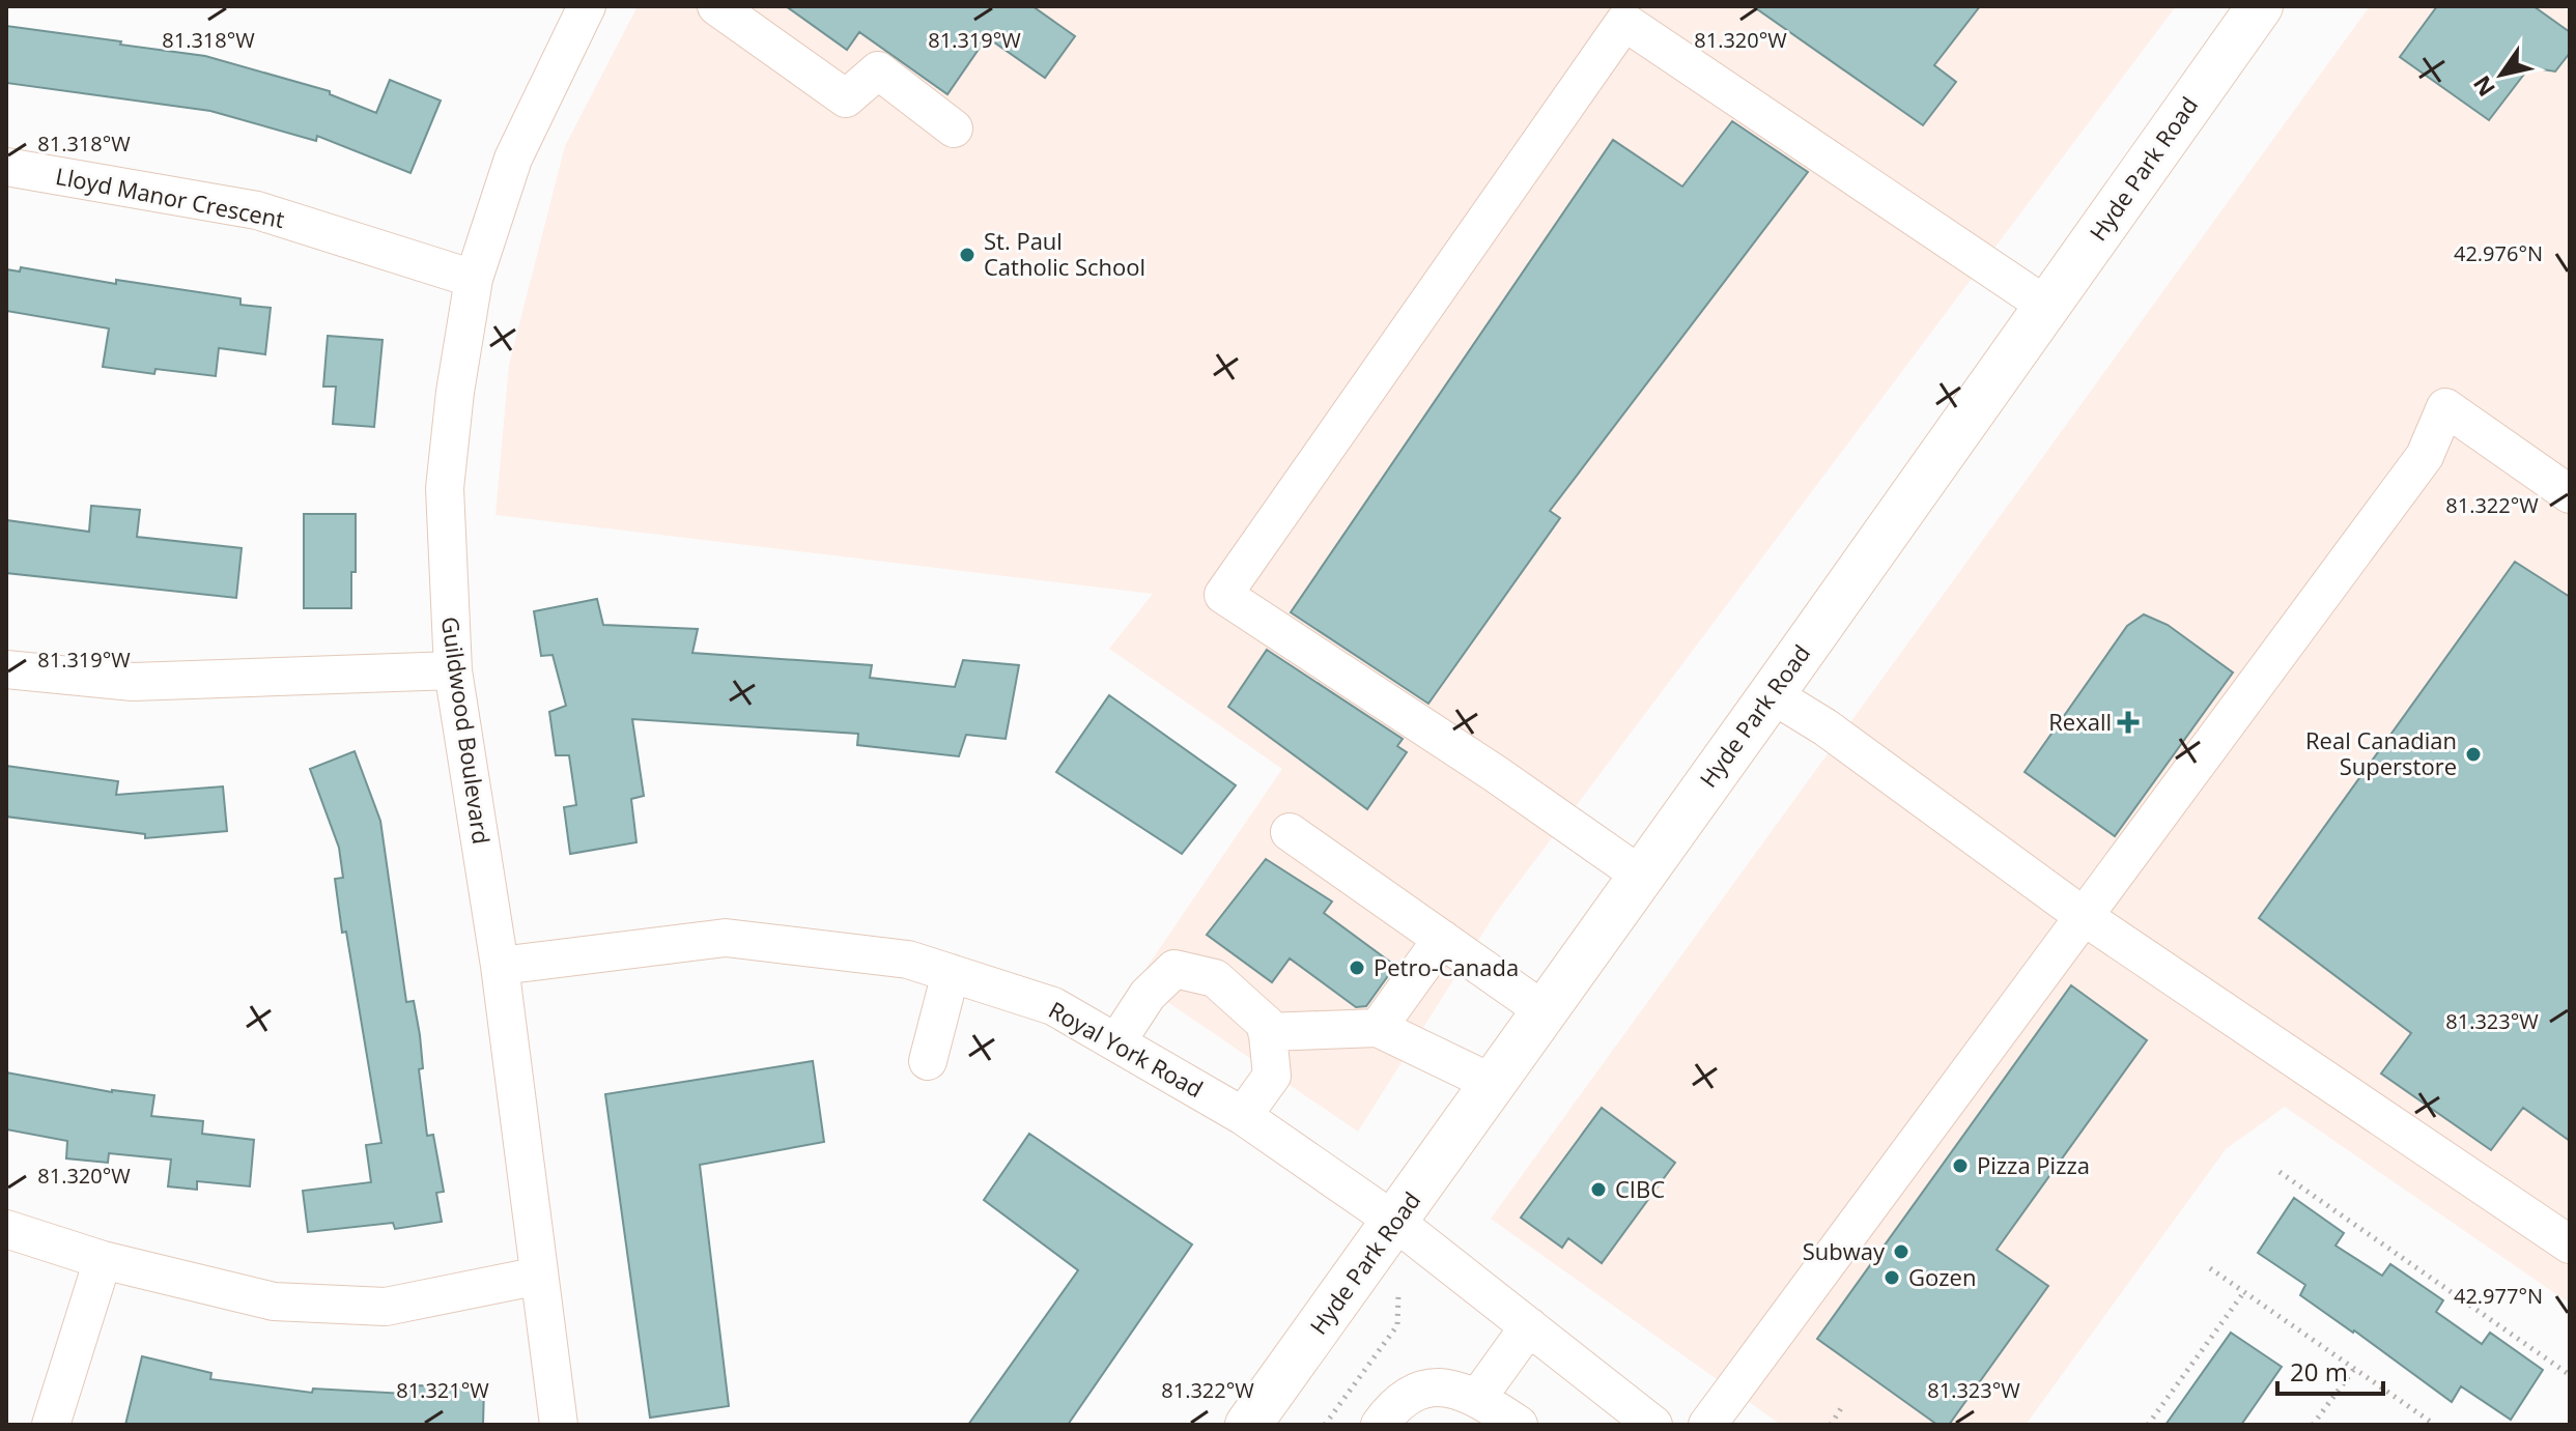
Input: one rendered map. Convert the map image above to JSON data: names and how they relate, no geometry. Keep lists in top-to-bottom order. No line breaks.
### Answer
{"streets":{"main road":["Hyde Park Road"],"street":["Lloyd Manor Crescent","Guildwood Boulevard","Royal York Road"]},"crossings":[["Hyde Park Road","Royal York Road"],["Lloyd Manor Crescent","Guildwood Boulevard"],["Guildwood Boulevard","Royal York Road"]],"places":{"other":["St. Paul Catholic School","Real Canadian Superstore","Petro-Canada","Pizza Pizza","CIBC","Subway","Gozen"],"health":["Rexall"]},"scale_bar":"20 m","north":"bottom left","coordinates":["81.318°W","81.319°W","81.320°W","42.976°N","81.322°W","81.323°W","42.977°N","81.321°W"]}
